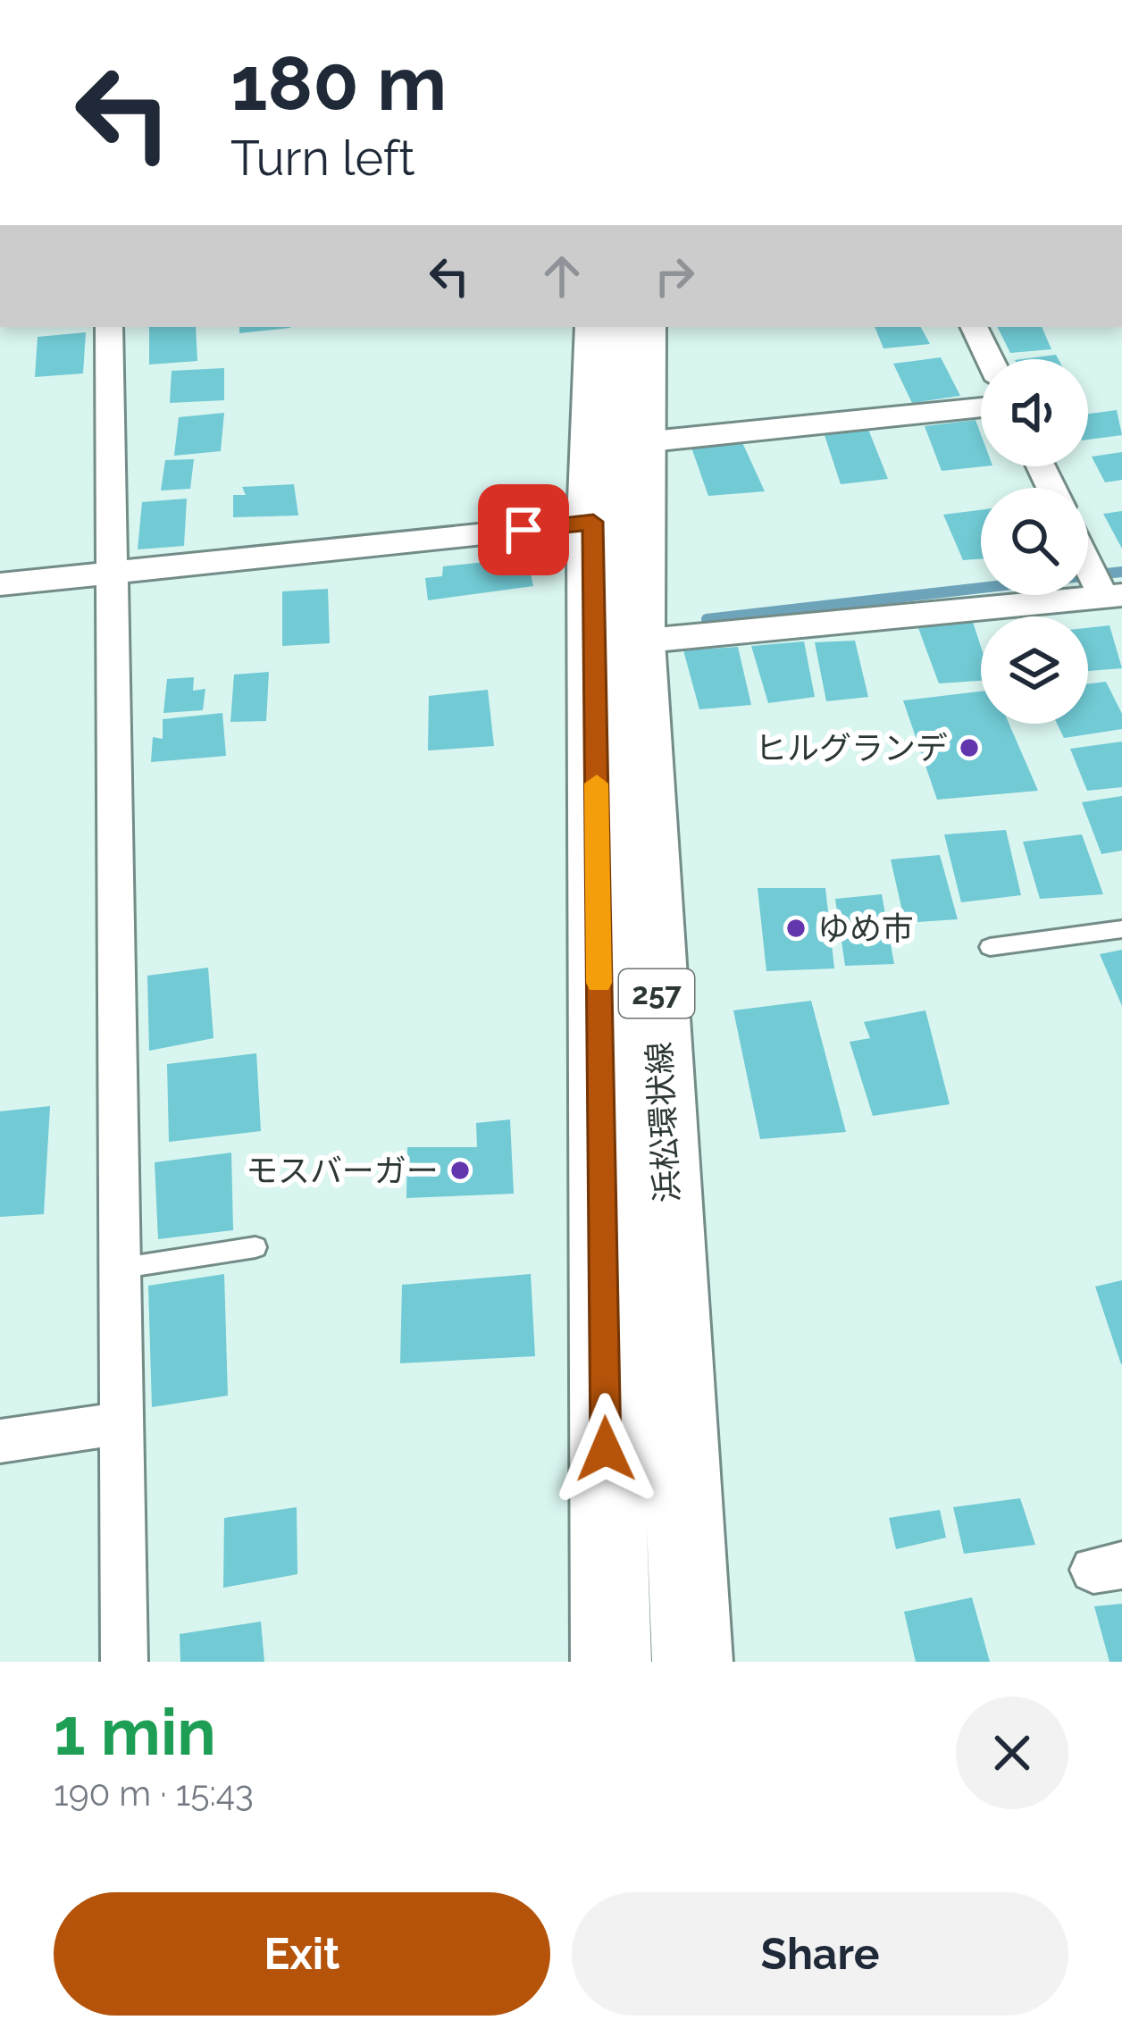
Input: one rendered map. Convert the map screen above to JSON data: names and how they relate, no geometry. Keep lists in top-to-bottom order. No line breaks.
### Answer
{"streets":{"highway":["257","浜松環状線"]},"places":["ヒルグランデ","ゆめ市","モスバーガー"],"page":{"turn":["180 m","Turn left"],"heading":["1 min","190 m · 15:43"],"buttons":["Exit","Share"]}}
